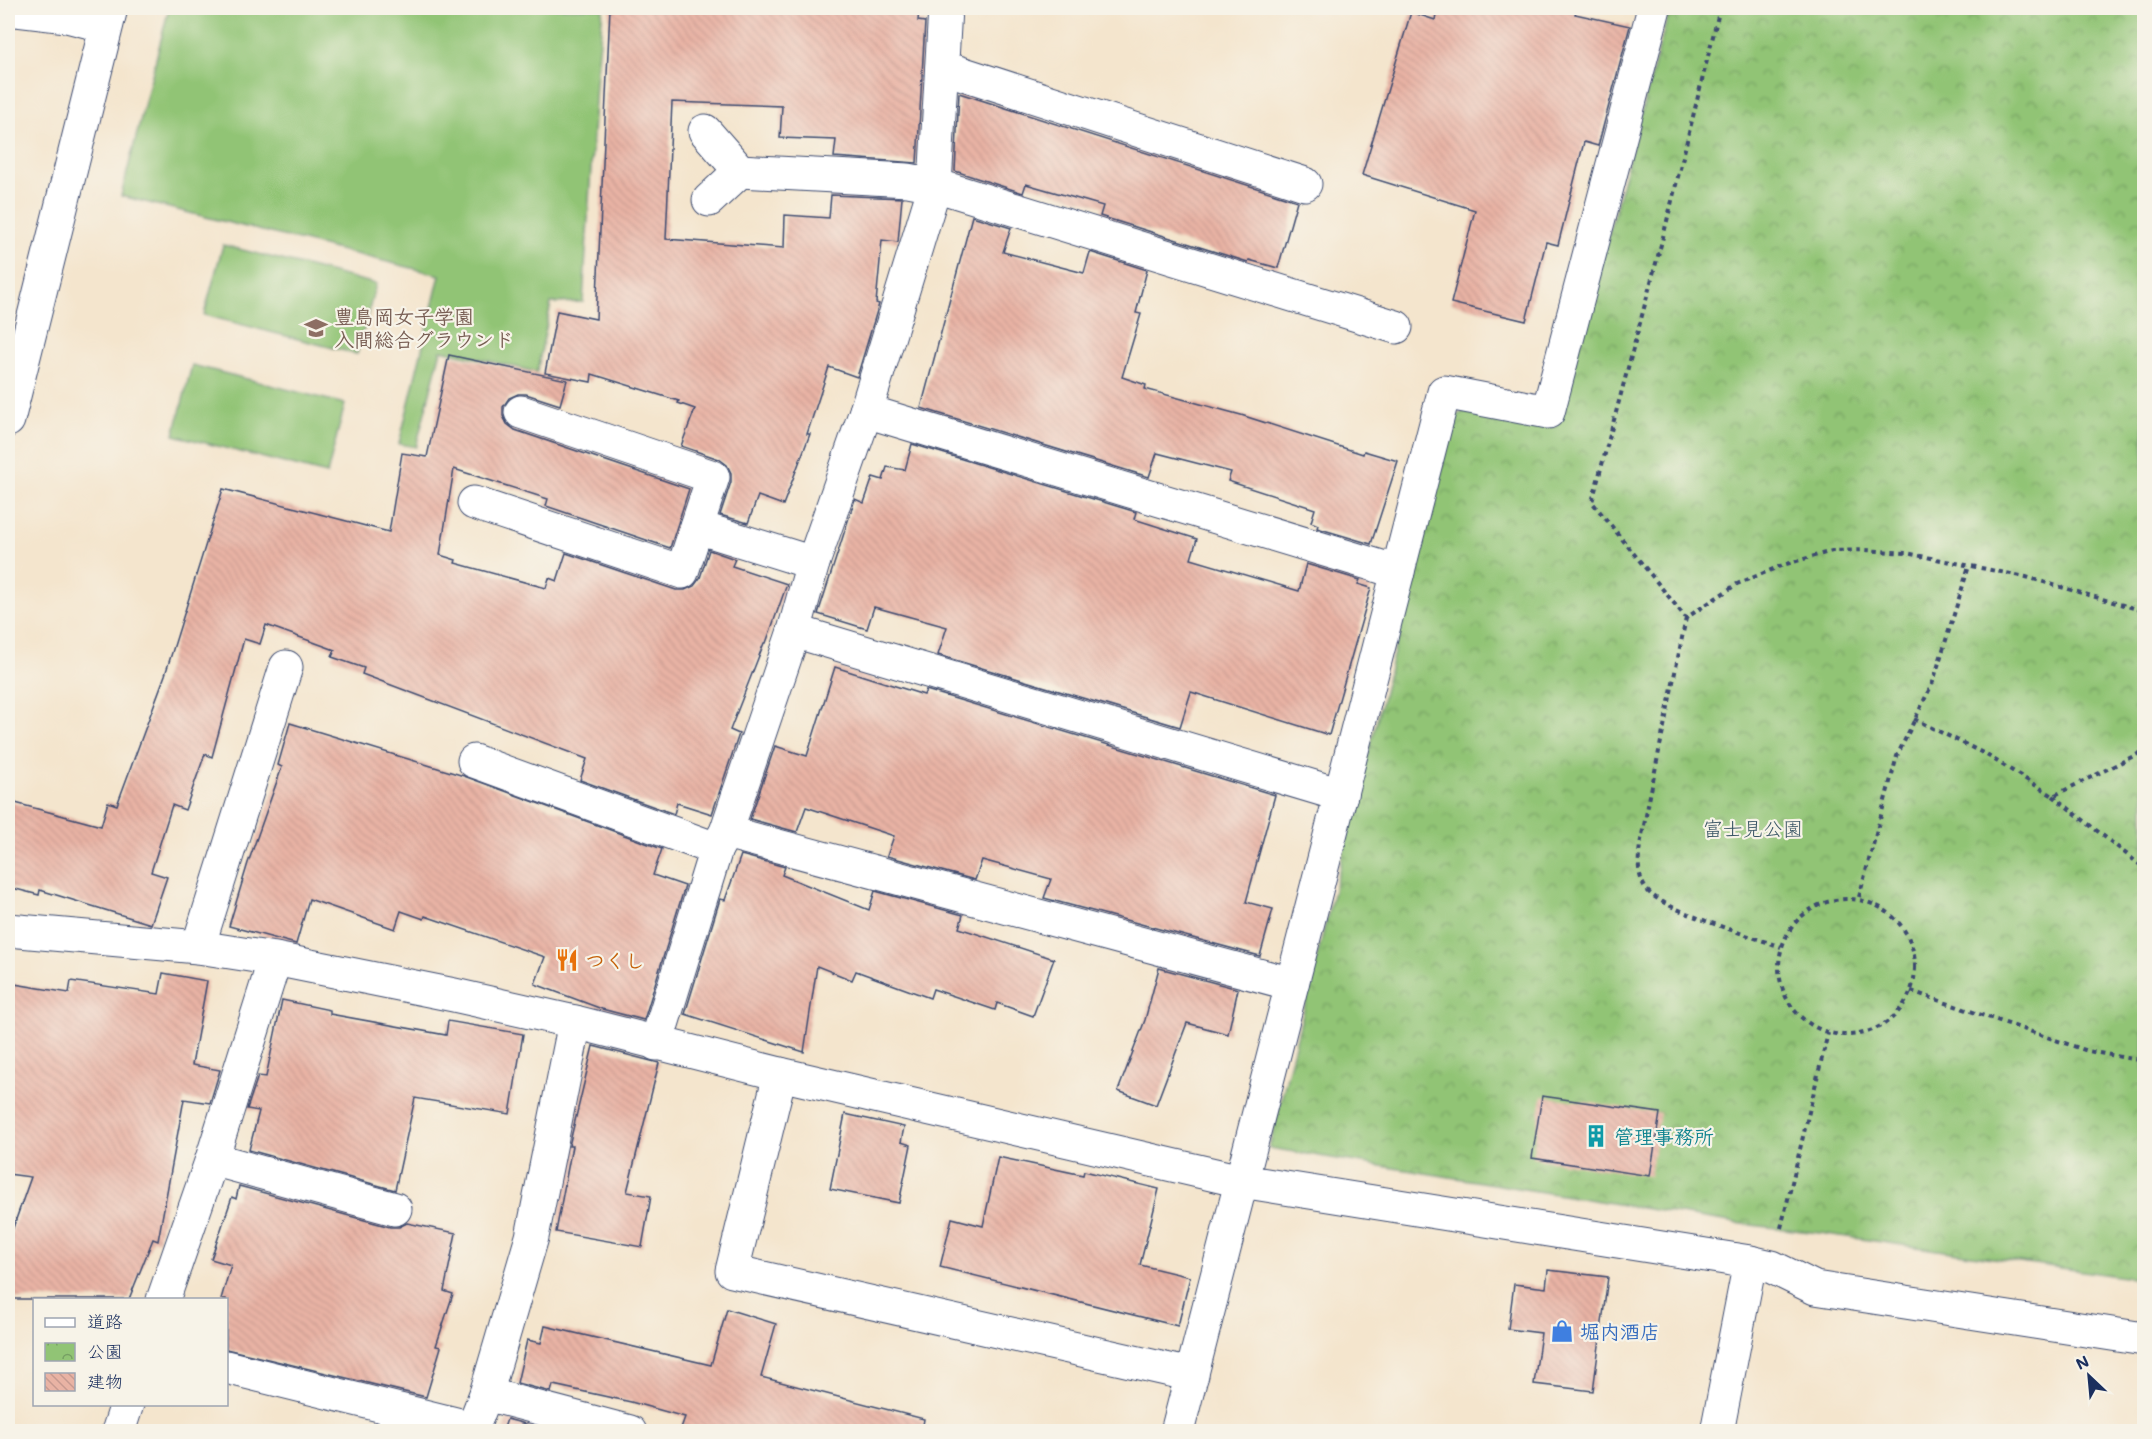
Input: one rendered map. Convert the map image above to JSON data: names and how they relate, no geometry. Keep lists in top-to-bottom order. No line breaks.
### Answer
{"parks":["富士見公園"],"places":{"school or university":["豊島岡女子学園 入間総合グラウンド"],"restaurant":["つくし"],"building":["管理事務所"],"shop":["堀内酒店"]},"legend":["道路","公園","建物"],"north":"top left"}
